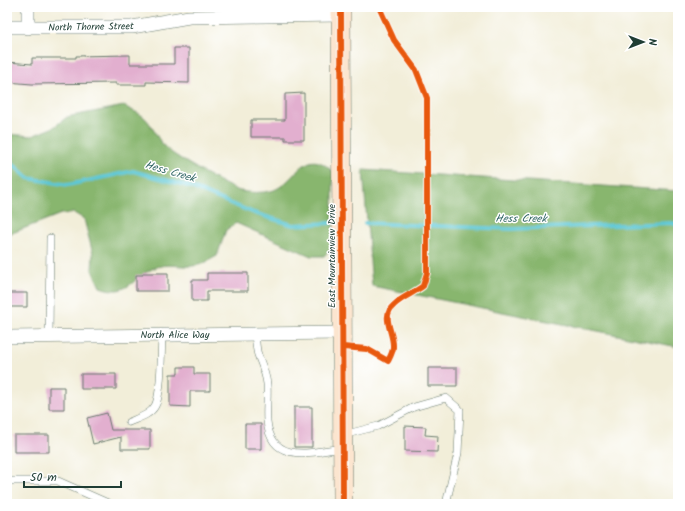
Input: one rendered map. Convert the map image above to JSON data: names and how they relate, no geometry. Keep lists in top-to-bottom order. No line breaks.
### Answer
{"streets":{"main road":["East Mountainview Drive"],"street":["North Thorne Street","North Alice Way"]},"crossings":[["North Thorne Street","East Mountainview Drive"],["East Mountainview Drive","North Alice Way"]],"water":["Hess Creek"],"scale_bar":"50 m","north":"right"}
